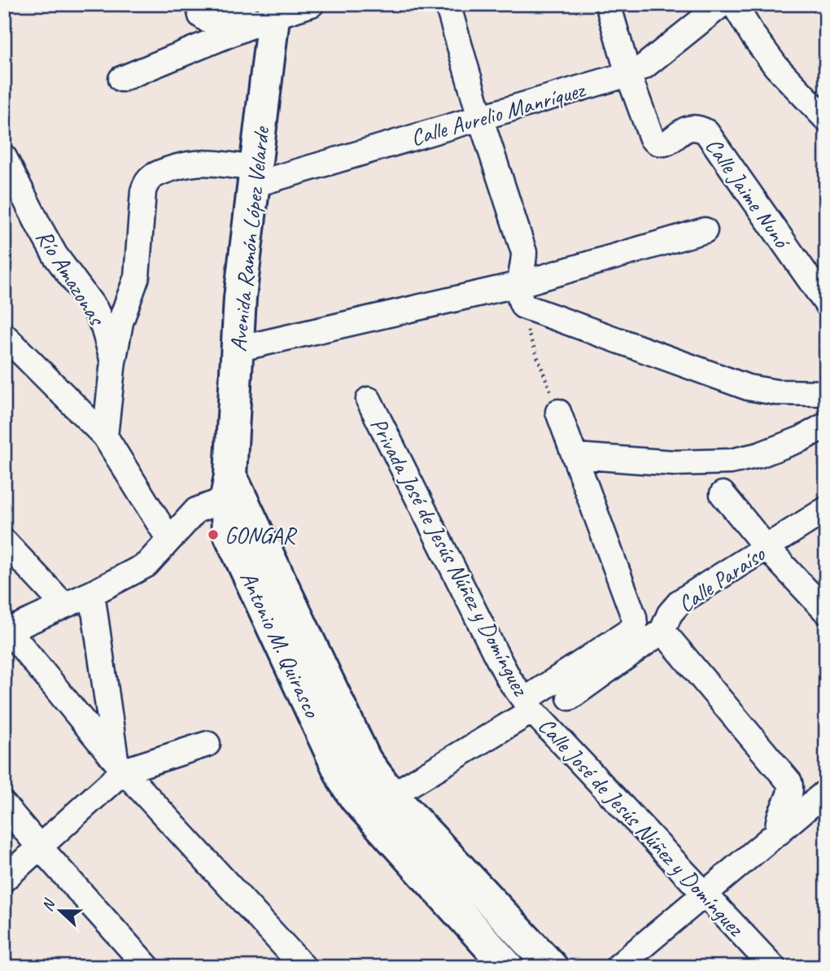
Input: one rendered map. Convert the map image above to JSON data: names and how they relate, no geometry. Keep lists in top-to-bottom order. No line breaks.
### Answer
{"streets":{"main road":["Avenida Ramón López Velarde","Antonio M. Quirasco"],"street":["Calle Aurelio Manríquez","Calle Jaime Nunó","Río Amazonas","Privada José de Jesús Núñez y Domínguez","Calle Paraíso","Calle José de Jesús Núñez y Domínguez"]},"crossings":[["Calle Aurelio Manríquez","Calle Jaime Nunó"],["Calle Aurelio Manríquez","Avenida Ramón López Velarde"],["Avenida Ramón López Velarde","Antonio M. Quirasco"],["Privada José de Jesús Núñez y Domínguez","Calle José de Jesús Núñez y Domínguez"]],"places":["GONGAR"],"north":"left"}
